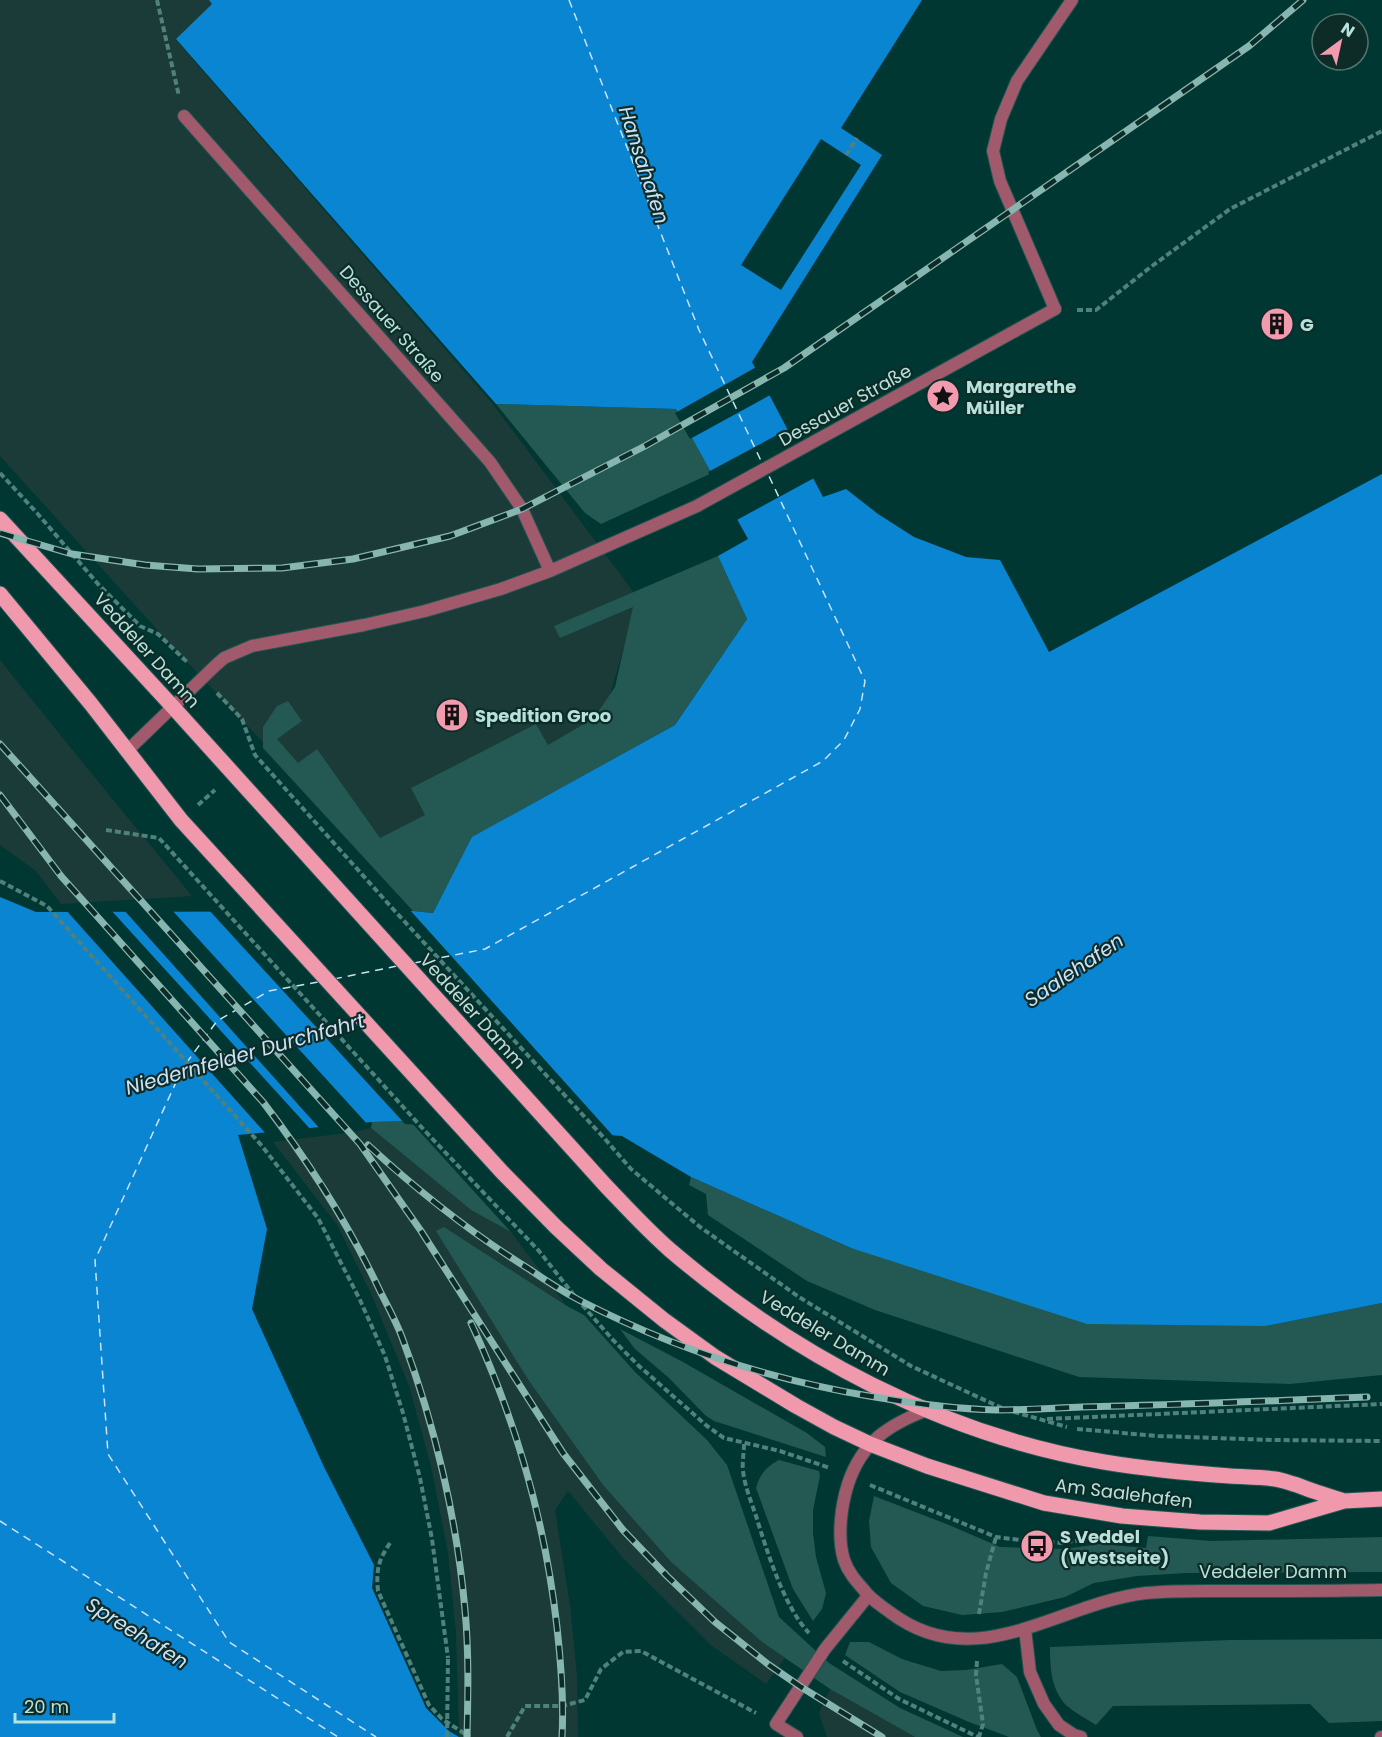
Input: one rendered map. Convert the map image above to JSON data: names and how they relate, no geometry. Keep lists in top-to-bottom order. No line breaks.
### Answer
{"streets":{"main road":["Veddeler Damm","Am Saalehafen"],"street":["Dessauer Straße"]},"crossings":[["Dessauer Straße","Veddeler Damm"],["Veddeler Damm","Am Saalehafen"]],"water":["Hansahafen","Saalehafen","Niedernfelder Durchfahrt","Spreehafen"],"places":{"building":["G","Spedition Groo"],"place":["Margarethe Müller"],"bus stop":["S Veddel (Westseite)"]},"scale_bar":"20 m","north":"top right"}
